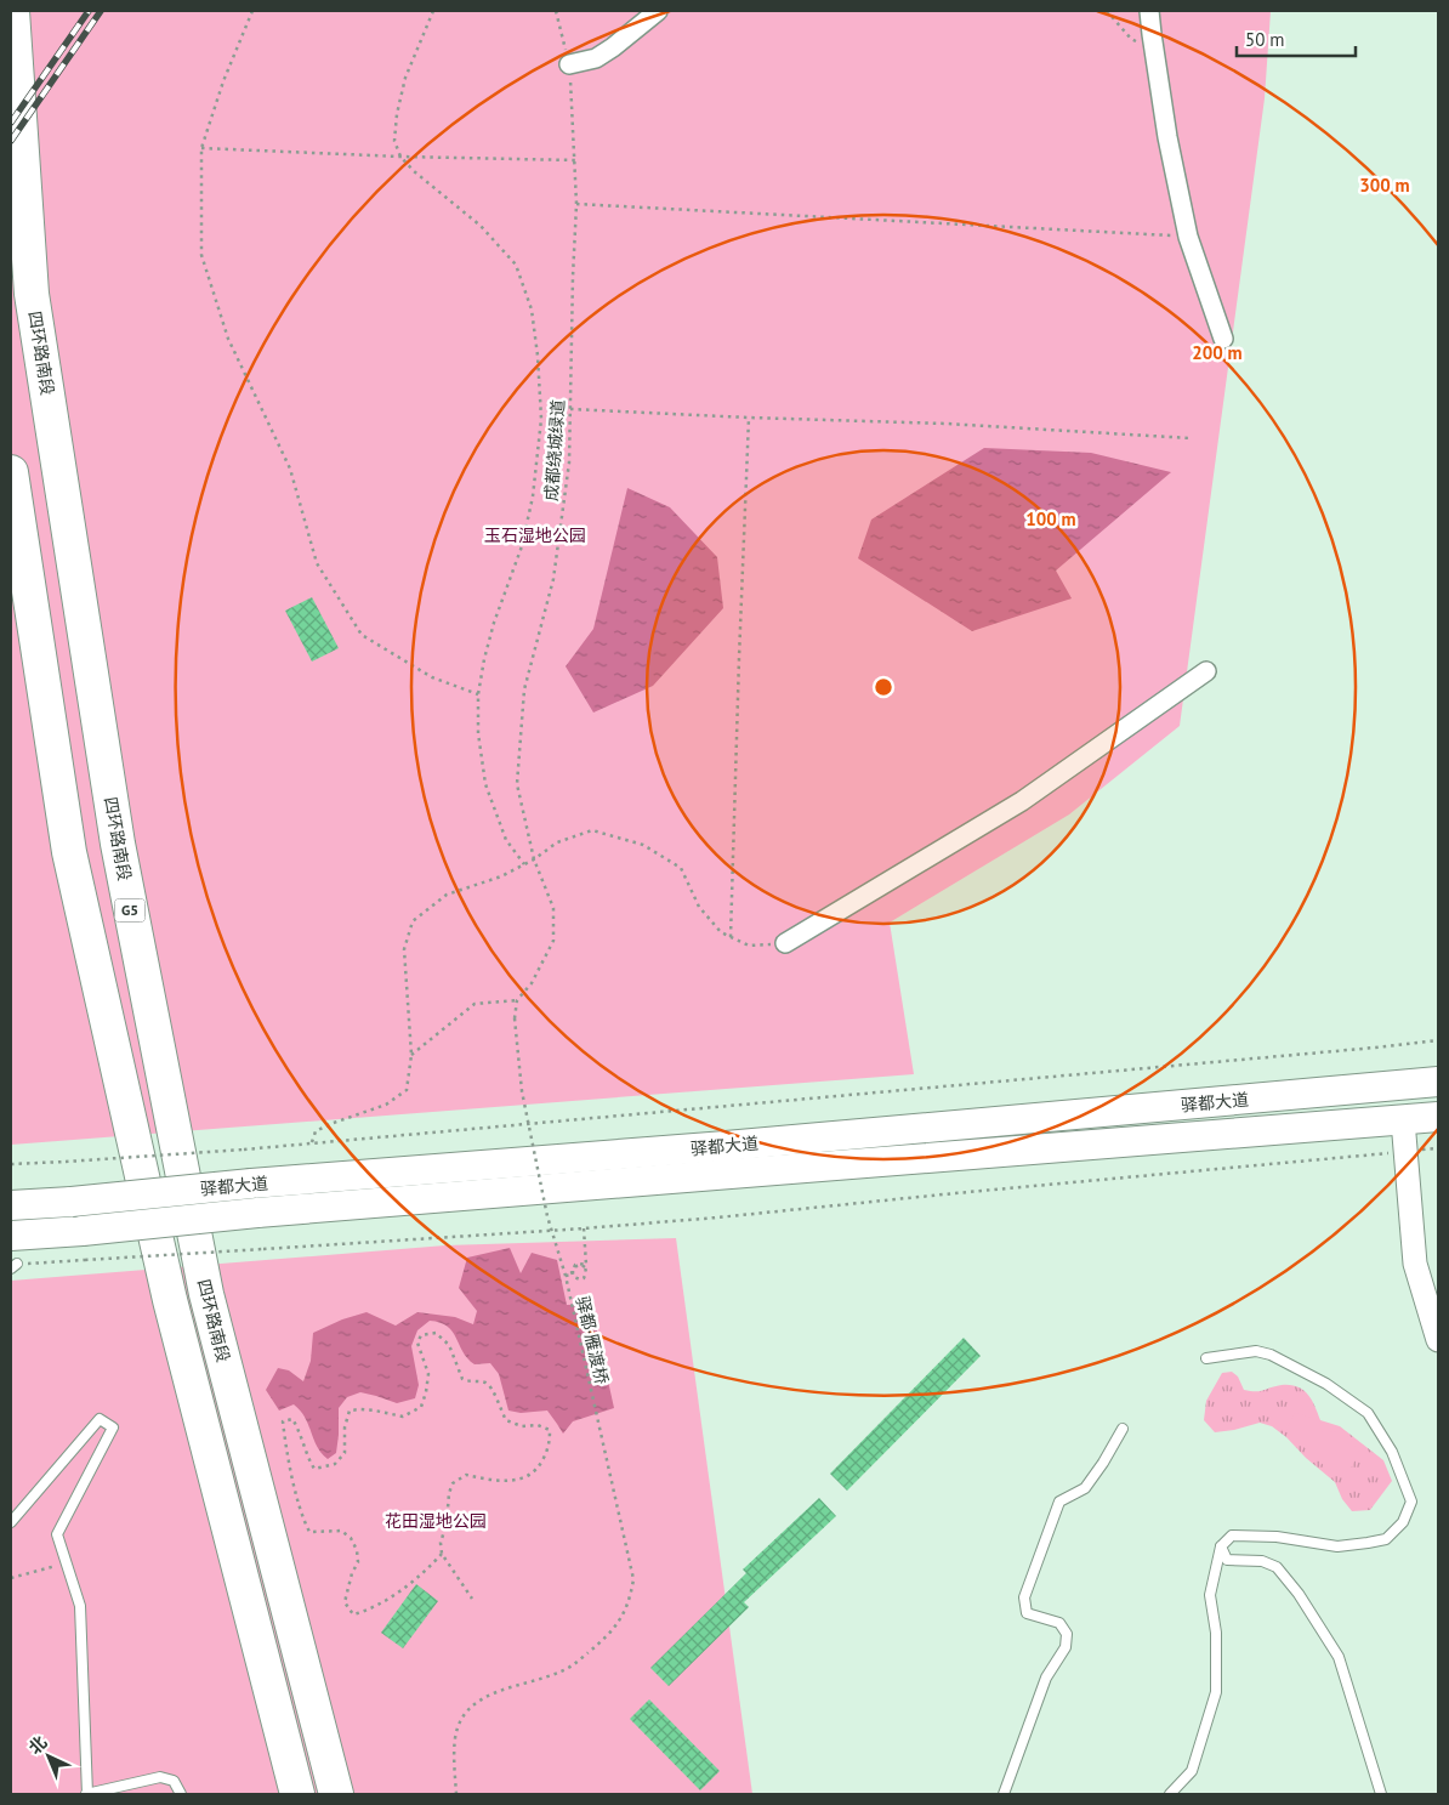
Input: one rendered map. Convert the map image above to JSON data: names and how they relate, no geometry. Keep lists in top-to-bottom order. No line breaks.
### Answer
{"streets":{"highway":["四环路南段","G5"],"main road":["驿都大道"],"path":["成都绕城绿道","驿都·雁渡桥"]},"crossings":[["成都绕城绿道","驿都·雁渡桥"]],"parks":["玉石湿地公园","花田湿地公园"],"scale_bar":"50 m","north":"top left","rings":["300 m","200 m","100 m"]}
